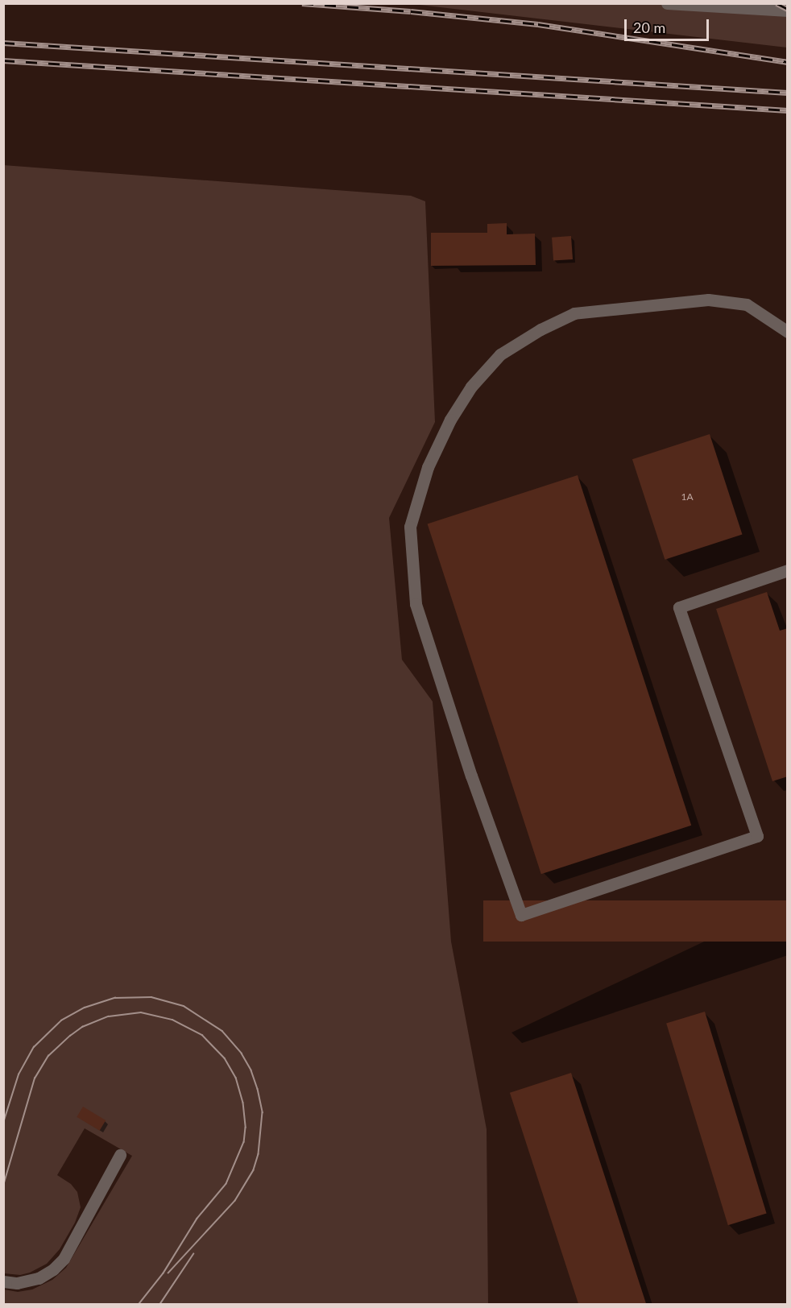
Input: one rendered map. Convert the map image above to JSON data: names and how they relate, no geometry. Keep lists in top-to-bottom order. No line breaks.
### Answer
{"house_numbers":["1A"],"scale_bar":"20 m"}
